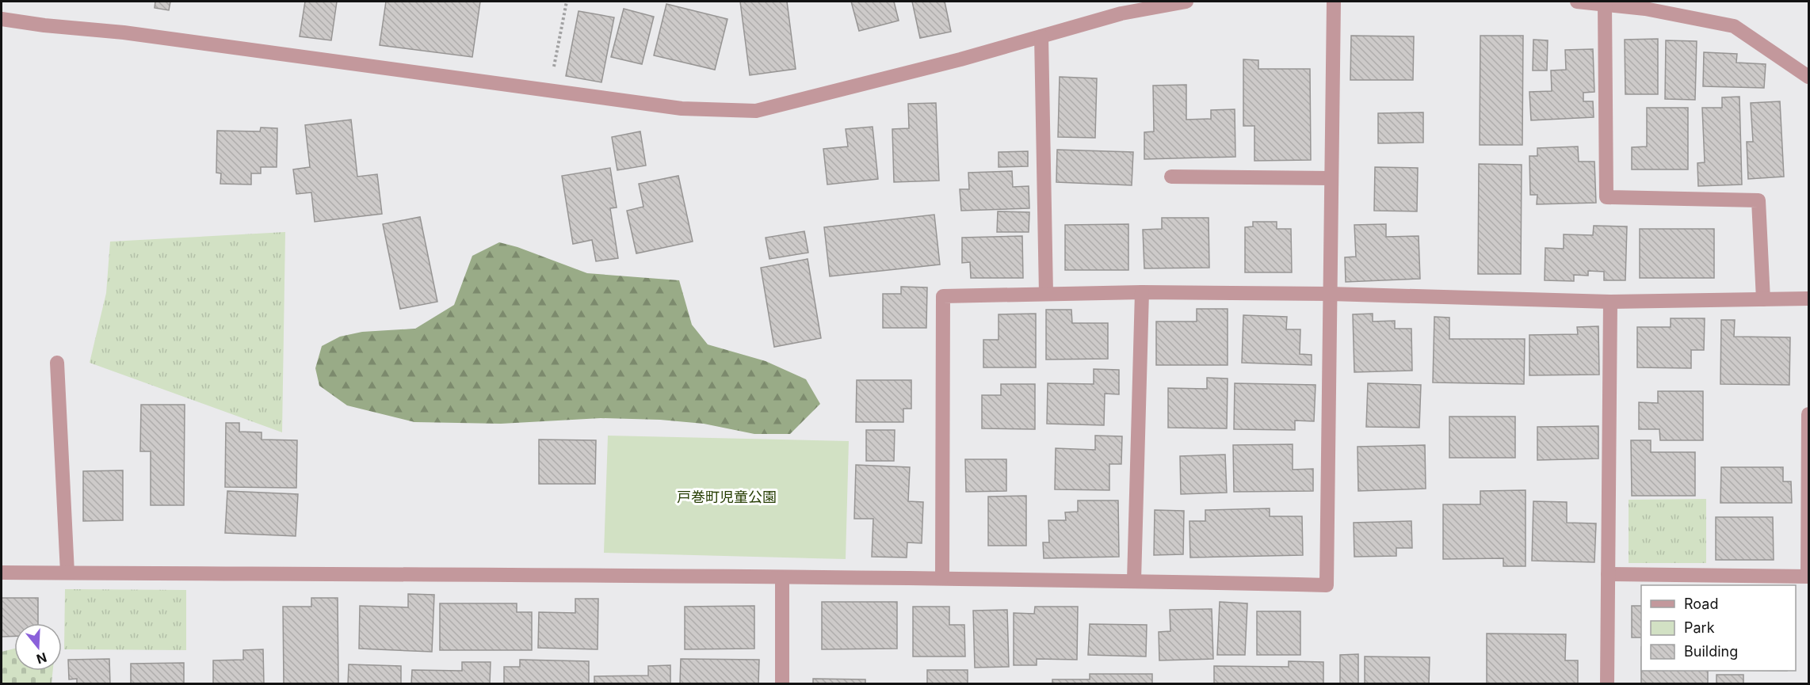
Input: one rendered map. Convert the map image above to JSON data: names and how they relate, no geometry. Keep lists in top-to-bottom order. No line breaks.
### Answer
{"parks":["戸巻町児童公園"],"legend":["Road","Park","Building"],"north":"bottom"}
